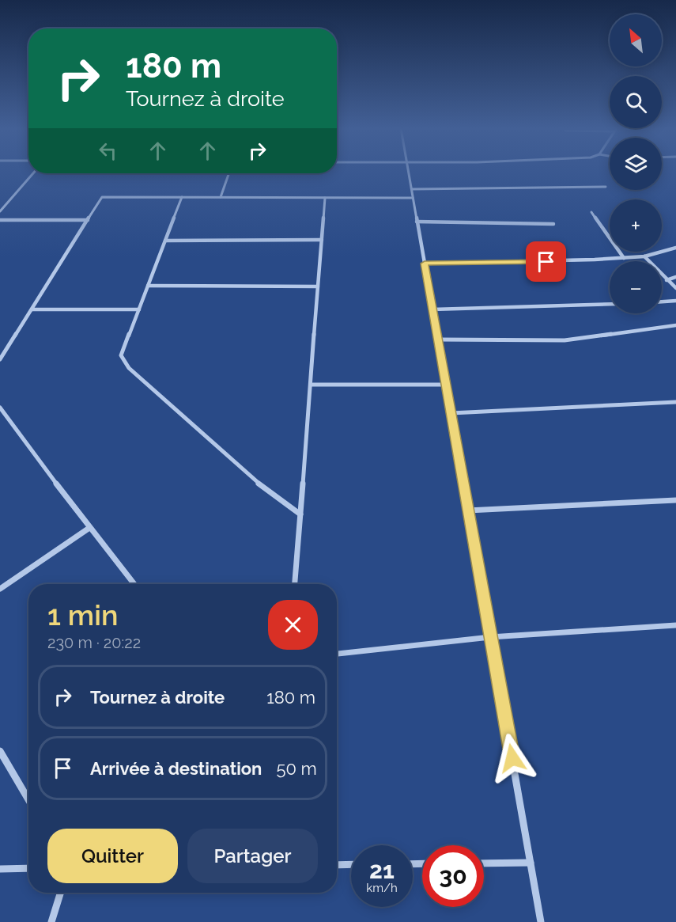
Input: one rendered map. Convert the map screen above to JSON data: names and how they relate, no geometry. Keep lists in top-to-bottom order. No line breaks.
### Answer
{"north":"top left","page":{"map_buttons":["+","−"],"turn":["180 m","Tournez à droite"],"heading":["1 min","230 m · 20:22"],"list":[{"name":"Tournez à droite","value":"180 m"},{"name":"Arrivée à destination","value":"50 m"}],"buttons":["Quitter","Partager"],"speed":"21 km/h","limit":"30"}}
